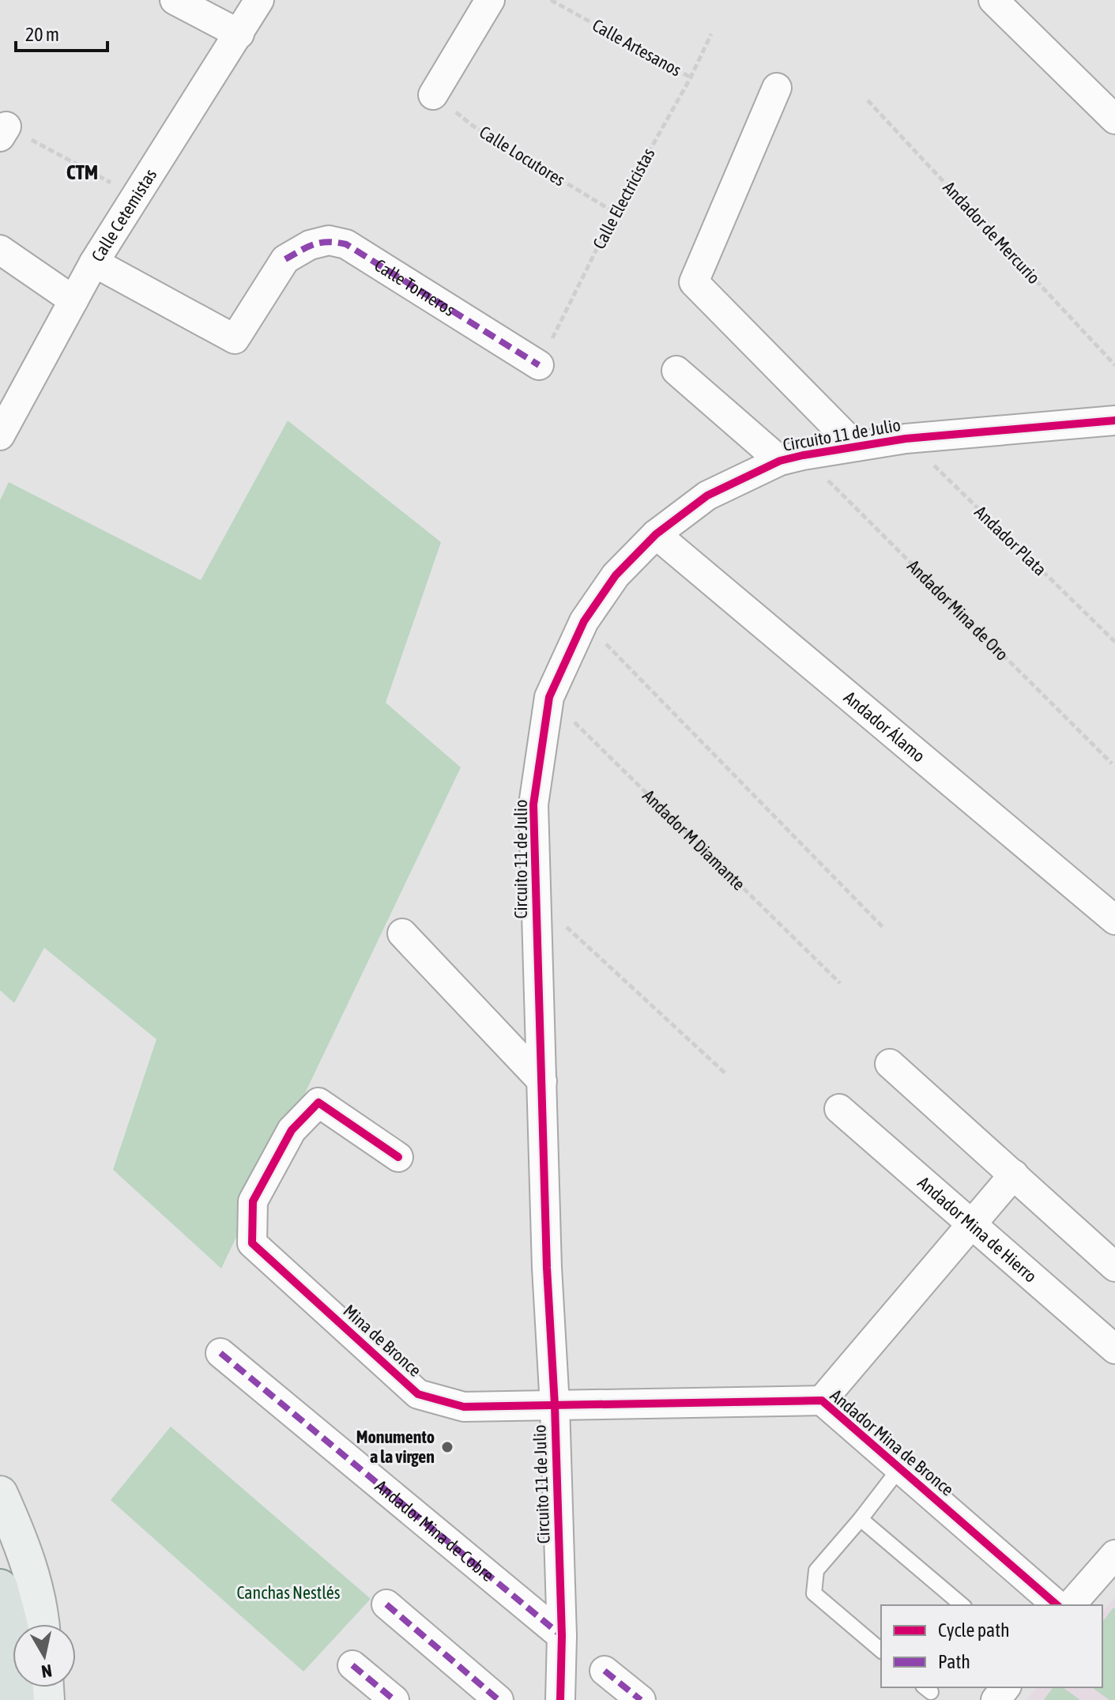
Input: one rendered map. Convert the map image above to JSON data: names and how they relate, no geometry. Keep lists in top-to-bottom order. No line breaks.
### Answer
{"streets":{"street":["Calle Cetemistas","Calle Torneros","Circuito 11 de Julio","Andador Álamo","Andador Mina de Hierro","Mina de Bronce","Andador Mina de Bronce","Andador Mina de Cobre"],"path":["Calle Artesanos","Calle Locutores","Calle Electricistas","Andador de Mercurio","Andador Plata","Andador Mina de Oro","Andador M Diamante"]},"crossings":[["Calle Artesanos","Calle Electricistas"],["Calle Locutores","Calle Electricistas"],["Calle Electricistas","Calle Torneros"],["Calle Cetemistas","Calle Torneros"],["Circuito 11 de Julio","Andador Plata"],["Circuito 11 de Julio","Andador Mina de Oro"],["Circuito 11 de Julio","Andador Álamo"],["Circuito 11 de Julio","Andador M Diamante"],["Circuito 11 de Julio","Mina de Bronce"],["Circuito 11 de Julio","Andador Mina de Bronce"],["Circuito 11 de Julio","Andador Mina de Cobre"],["Mina de Bronce","Andador Mina de Bronce"]],"districts":["CTM"],"parks":["Canchas Nestlés"],"places":["Monumento a la virgen"],"legend":["Cycle path","Path"],"scale_bar":"20 m","north":"bottom"}
